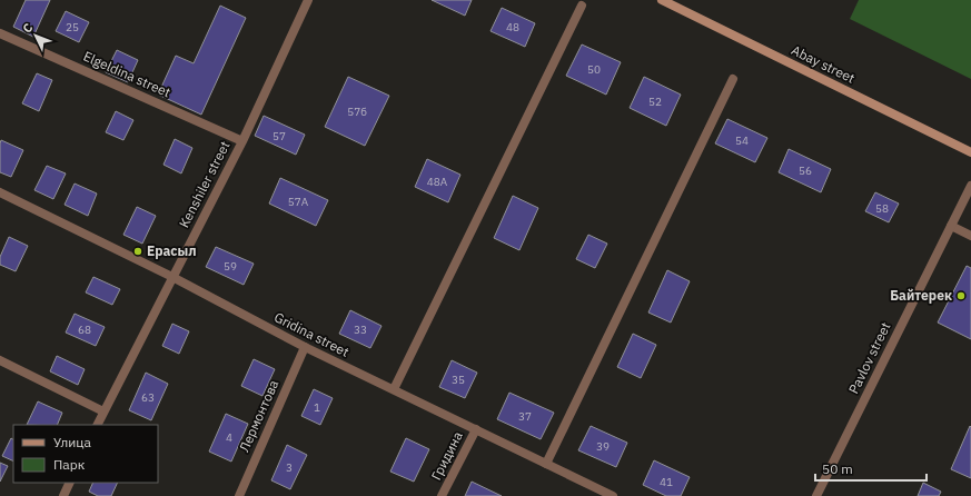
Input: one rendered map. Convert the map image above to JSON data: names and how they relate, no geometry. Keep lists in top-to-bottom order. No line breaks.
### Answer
{"streets":{"main road":["Abay street"],"street":["Elgeldina street","Kenshiler street","Gridina street","Pavlov street","Лермонтова","Гридина"]},"crossings":[["Elgeldina street","Kenshiler street"],["Kenshiler street","Gridina street"],["Gridina street","Лермонтова"],["Gridina street","Гридина"]],"places":["Ерасыл","Байтерек"],"house_numbers":["25","48","50","52","57б","57","54","56","48А","57А","58","59","68","33","35","63","1","37","4","39","3","41"],"legend":["Улица","Парк"],"scale_bar":"50 m","north":"top left"}
